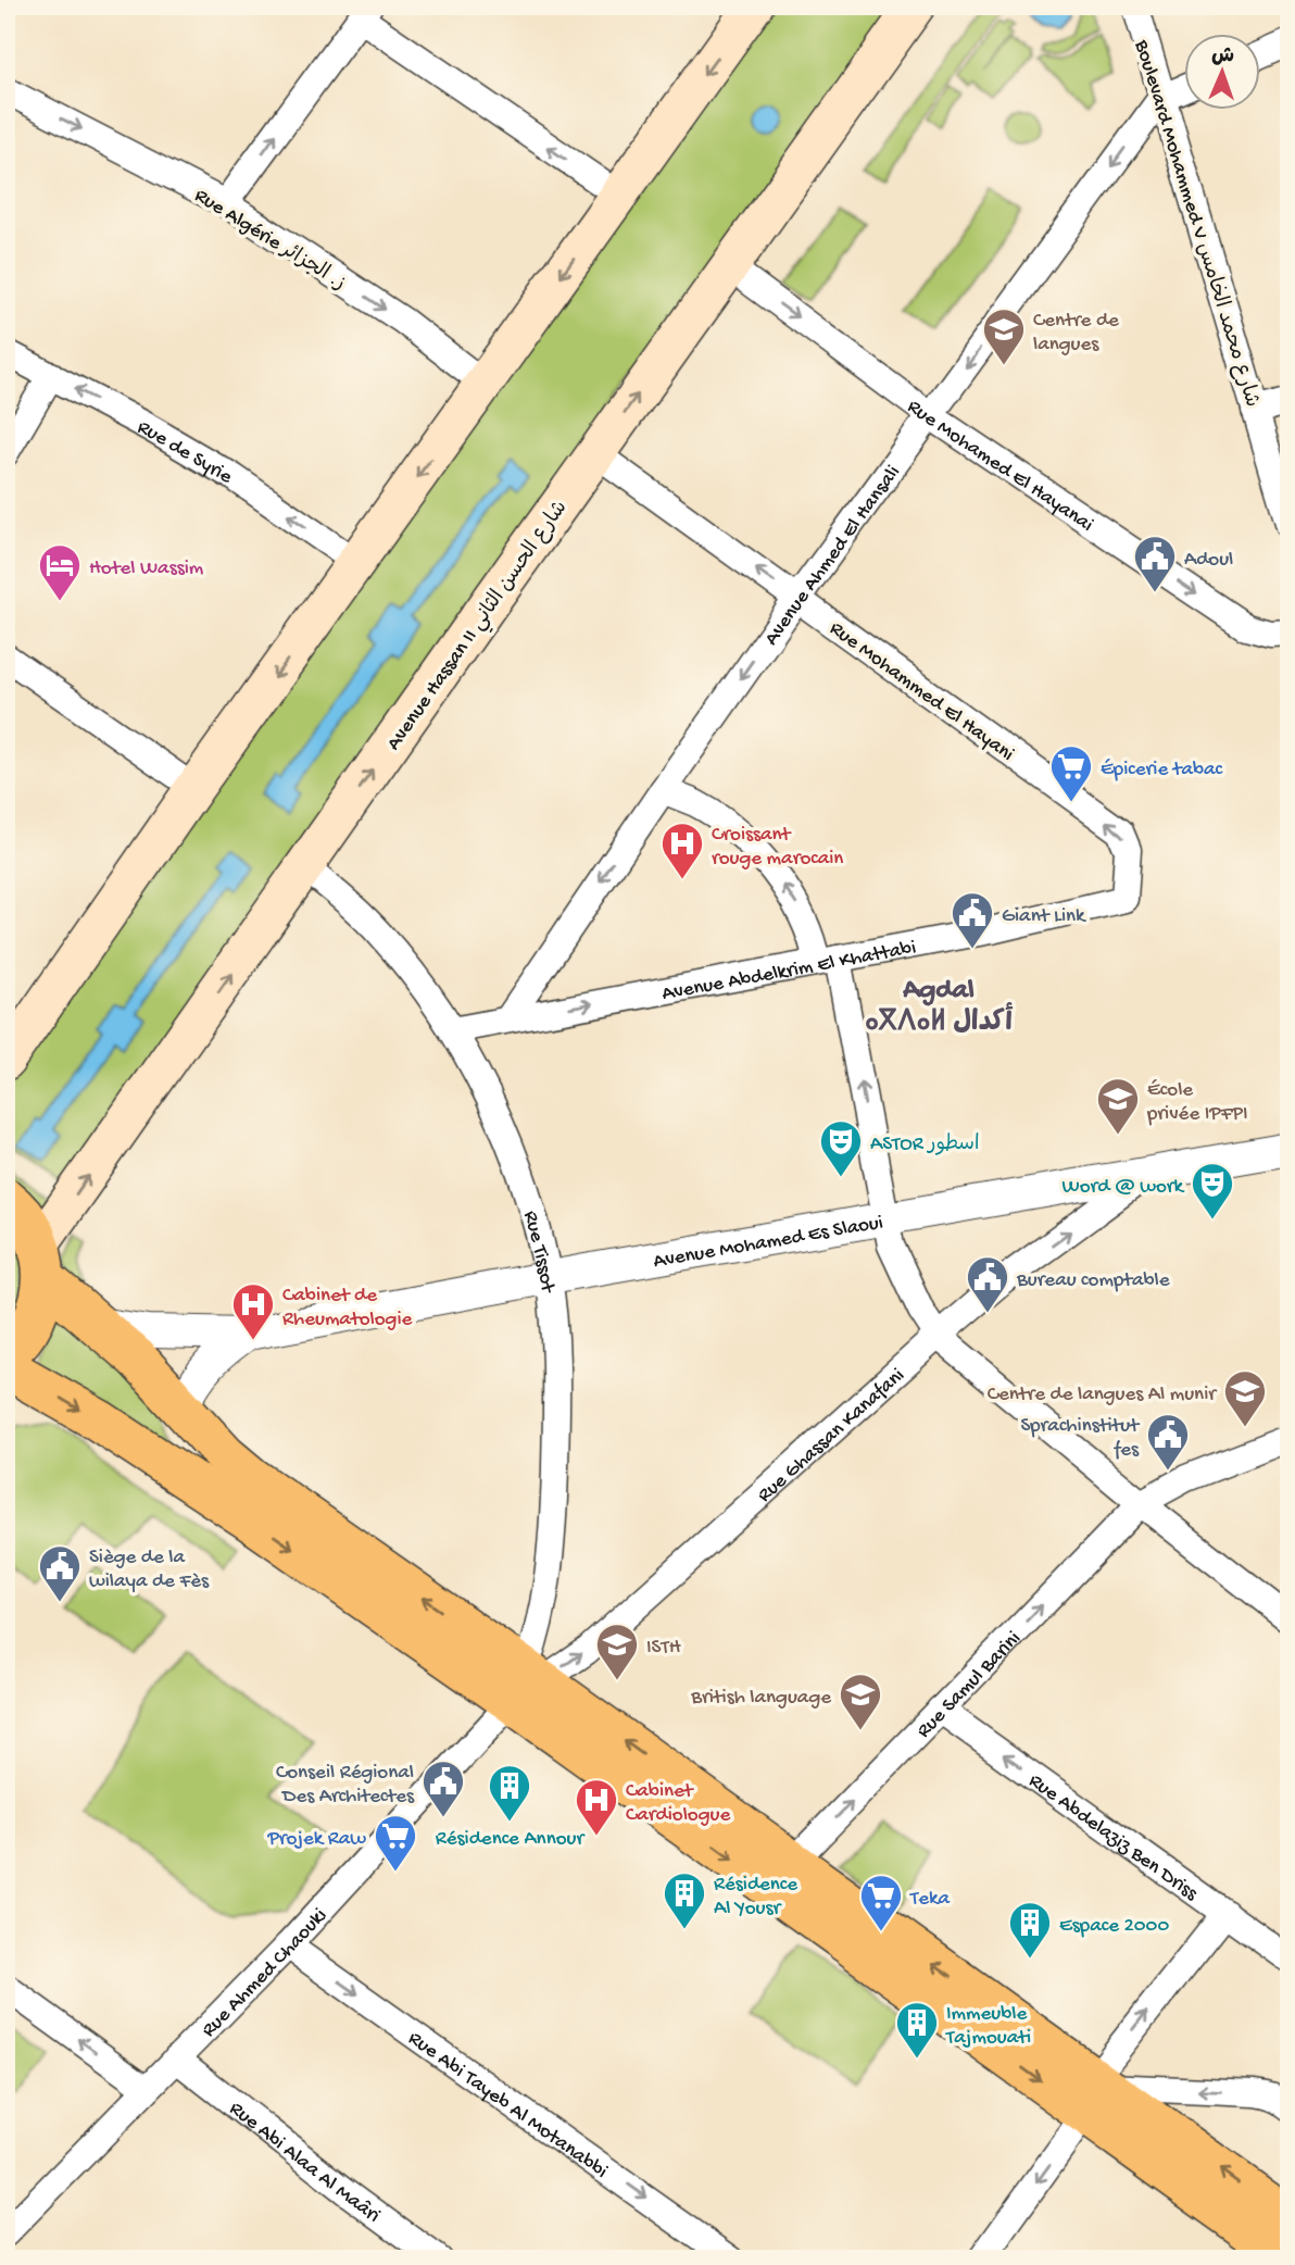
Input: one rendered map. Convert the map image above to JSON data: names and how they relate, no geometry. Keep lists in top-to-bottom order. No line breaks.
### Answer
{"streets":{"main road":["Avenue Hassan II شارع الحسن الثاني"],"street":["Boulevard Mohammed V شارع محمد الخامس","Rue Algérie ز. الجزائر","Rue de Syrie","Rue Mohamed El Hayanai","Avenue Ahmed El Hansali","Rue Mohammed El Hayani","Avenue Abdelkrim El Khattabi","Avenue Mohamed Es Slaoui","Rue Tissot","Rue Ghassan Kanafani","Rue Samul Barini","Rue Abdelaziz Ben Driss","Rue Ahmed Chaouki","Rue Abi Tayeb Al Motanabbi","Rue Abi Alaa Al Maâri"]},"crossings":[["Boulevard Mohammed V شارع محمد الخامس","Avenue Ahmed El Hansali"],["Rue Mohamed El Hayanai","Avenue Ahmed El Hansali"],["Rue Mohamed El Hayanai","Avenue Hassan II شارع الحسن الثاني"],["Avenue Ahmed El Hansali","Rue Mohammed El Hayani"],["Avenue Ahmed El Hansali","Avenue Abdelkrim El Khattabi"],["Avenue Hassan II شارع الحسن الثاني","Rue Mohammed El Hayani"],["Avenue Hassan II شارع الحسن الثاني","Rue Tissot"],["Rue Mohammed El Hayani","Avenue Abdelkrim El Khattabi"],["Avenue Abdelkrim El Khattabi","Rue Tissot"],["Avenue Mohamed Es Slaoui","Rue Tissot"],["Avenue Mohamed Es Slaoui","Rue Ghassan Kanafani"],["Rue Tissot","Rue Ghassan Kanafani"],["Rue Tissot","Rue Ahmed Chaouki"],["Rue Ghassan Kanafani","Rue Ahmed Chaouki"],["Rue Samul Barini","Rue Abdelaziz Ben Driss"],["Rue Ahmed Chaouki","Rue Abi Tayeb Al Motanabbi"],["Rue Ahmed Chaouki","Rue Abi Alaa Al Maâri"]],"one_way":["Rue de Syrie","Rue Mohamed El Hayanai","Avenue Ahmed El Hansali","Rue Mohammed El Hayani","Avenue Abdelkrim El Khattabi","Rue Ghassan Kanafani","Rue Samul Barini","Rue Abdelaziz Ben Driss","Rue Abi Tayeb Al Motanabbi"],"districts":["Agdal ⴰⴳⴷⴰⵍ أكدال"],"places":{"school or university":["Centre de langues","École privée IPFPI","Centre de langues Al munir","ISTH","British language"],"public building":["Adoul","Giant Link","Bureau comptable","Sprachinstitut fes","Siège de la wilaya de Fès","Conseil Régional Des Architectes"],"hotel":["Hotel Wassim"],"supermarket":["Épicerie tabac","Projek Raw","Teka"],"hospital":["Croissant rouge marocain","Cabinet de Rheumatologie","Cabinet Cardiologue"],"theatre":["ASTOR اسطور","Word @ work"],"building":["Résidence Annour","Résidence Al Yousr","Espace 2000","Immeuble Tajmouati"]},"north":"top"}
